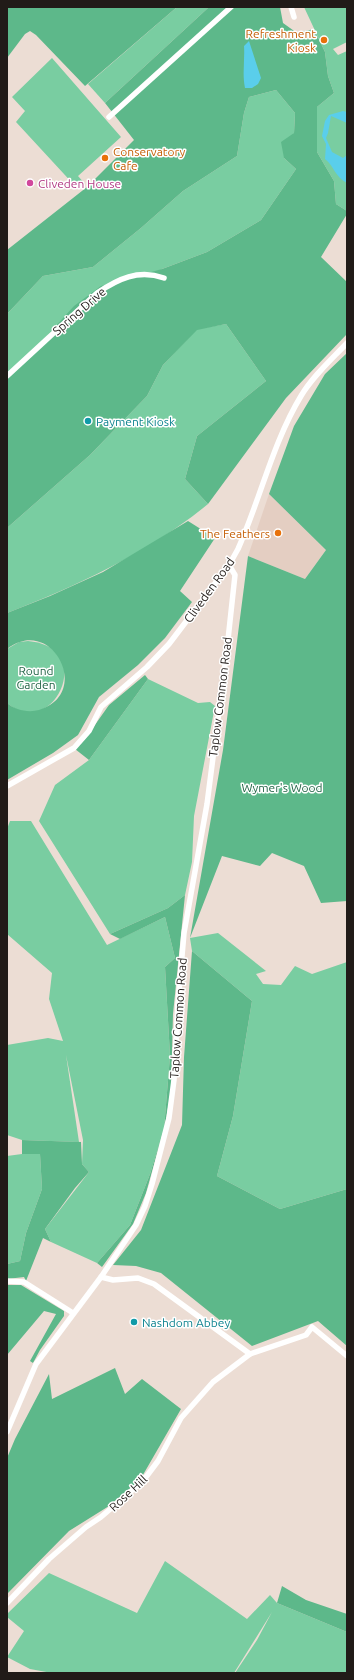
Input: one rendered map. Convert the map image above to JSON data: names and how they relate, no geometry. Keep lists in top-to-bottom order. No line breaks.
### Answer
{"streets":{"street":["Spring Drive","Cliveden Road","Taplow Common Road","Rose Hill"]},"crossings":[["Cliveden Road","Taplow Common Road"]],"parks":["Round Garden","Wymer's Wood"],"places":["Refreshment Kiosk","Conservatory Cafe","Cliveden House","Payment Kiosk","The Feathers","Nashdom Abbey"]}
